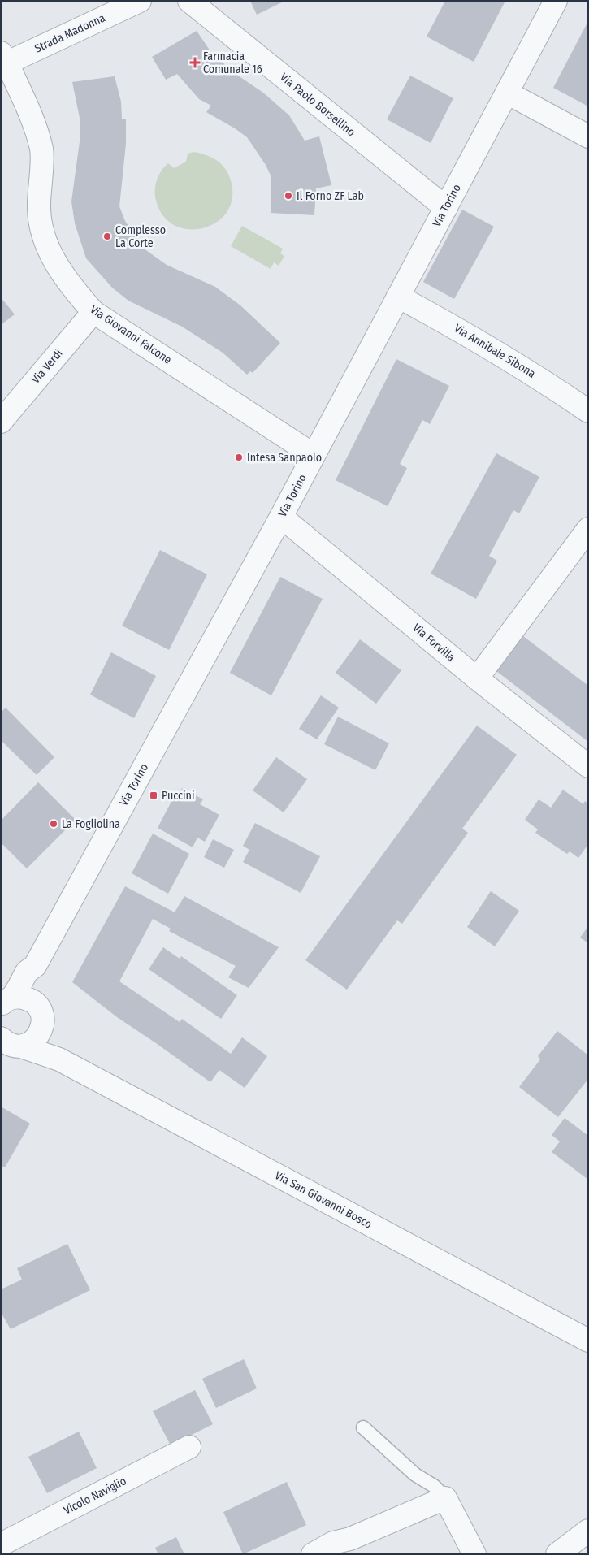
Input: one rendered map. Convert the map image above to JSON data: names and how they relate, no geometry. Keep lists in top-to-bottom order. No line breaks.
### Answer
{"streets":{"street":["Strada Madonna","Via Paolo Borsellino","Via Torino","Via Giovanni Falcone","Via Annibale Sibona","Via Verdi","Via Forvilla","Via San Giovanni Bosco","Vicolo Naviglio"]},"crossings":[["Strada Madonna","Via Giovanni Falcone"],["Via Paolo Borsellino","Via Torino"],["Via Torino","Via Giovanni Falcone"],["Via Torino","Via Annibale Sibona"],["Via Torino","Via Forvilla"],["Via Giovanni Falcone","Via Verdi"]],"places":{"health":["Farmacia Comunale 16"],"other":["Il Forno ZF Lab","Complesso La Corte","Intesa Sanpaolo","La Fogliolina"],"transit":["Puccini"]}}
